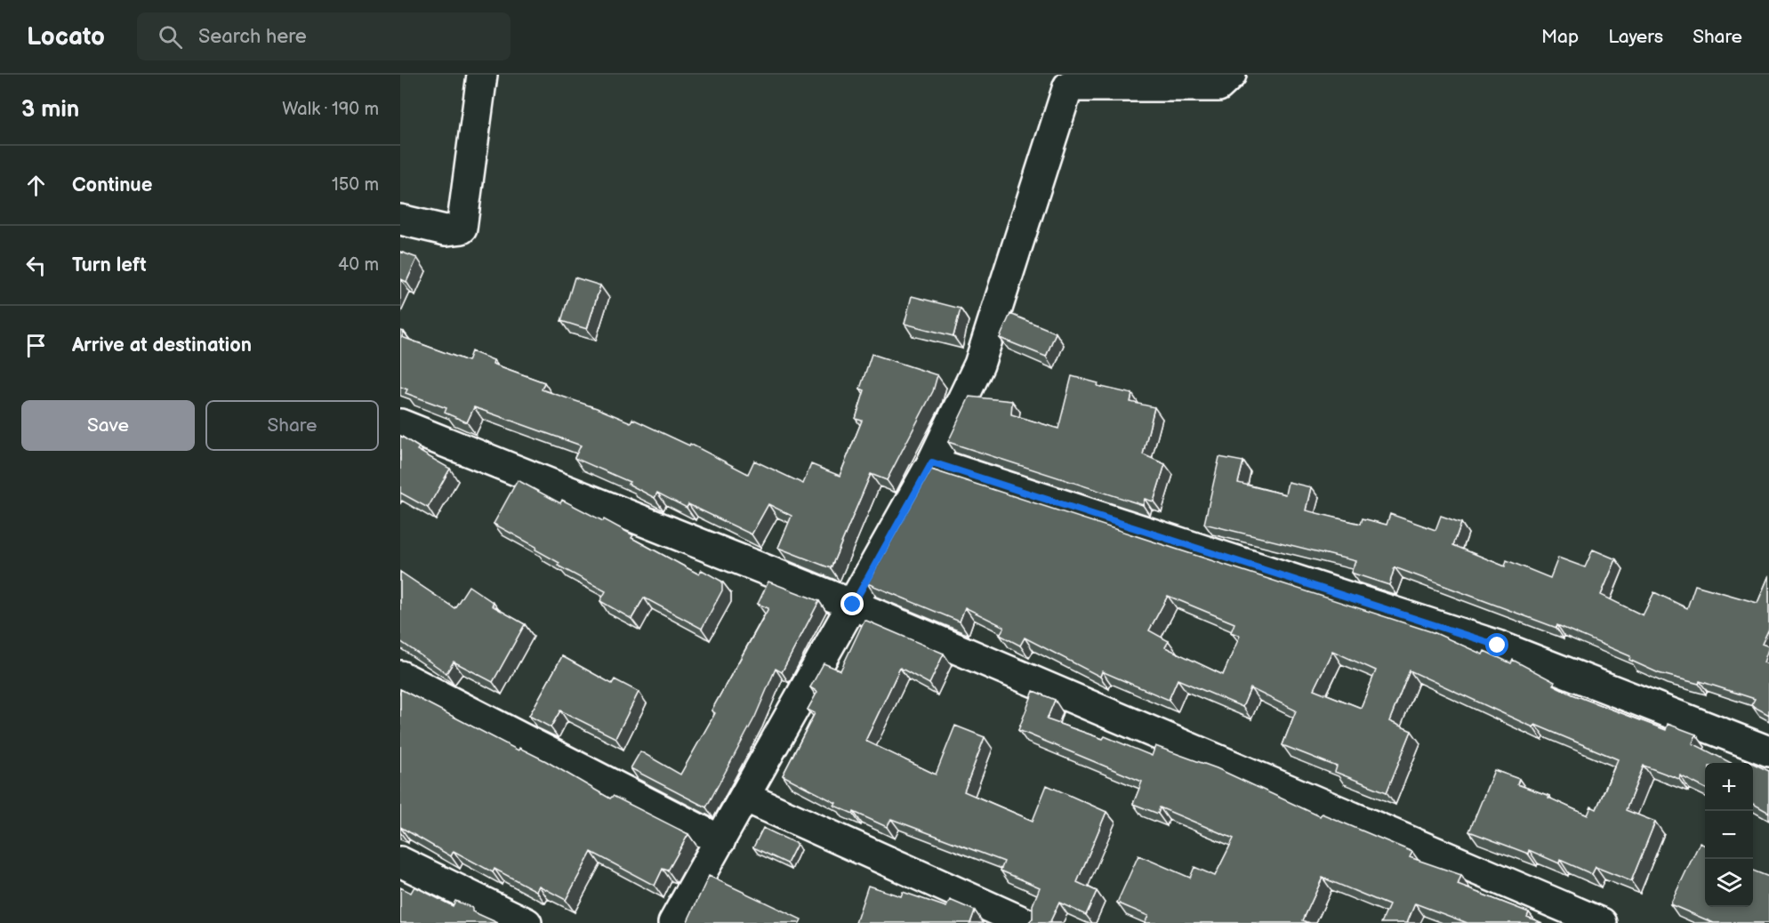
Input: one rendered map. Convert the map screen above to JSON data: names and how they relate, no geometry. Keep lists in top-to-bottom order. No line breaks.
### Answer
{"page":{"header":"Locato","search":"Search here","nav":["Map","Layers","Share"],"heading":["3 min","Walk · 190 m"],"list":[["Continue","150 m"],["Turn left","40 m"],"Arrive at destination"],"buttons":["Save","Share"],"map_buttons":["+","−"]}}
